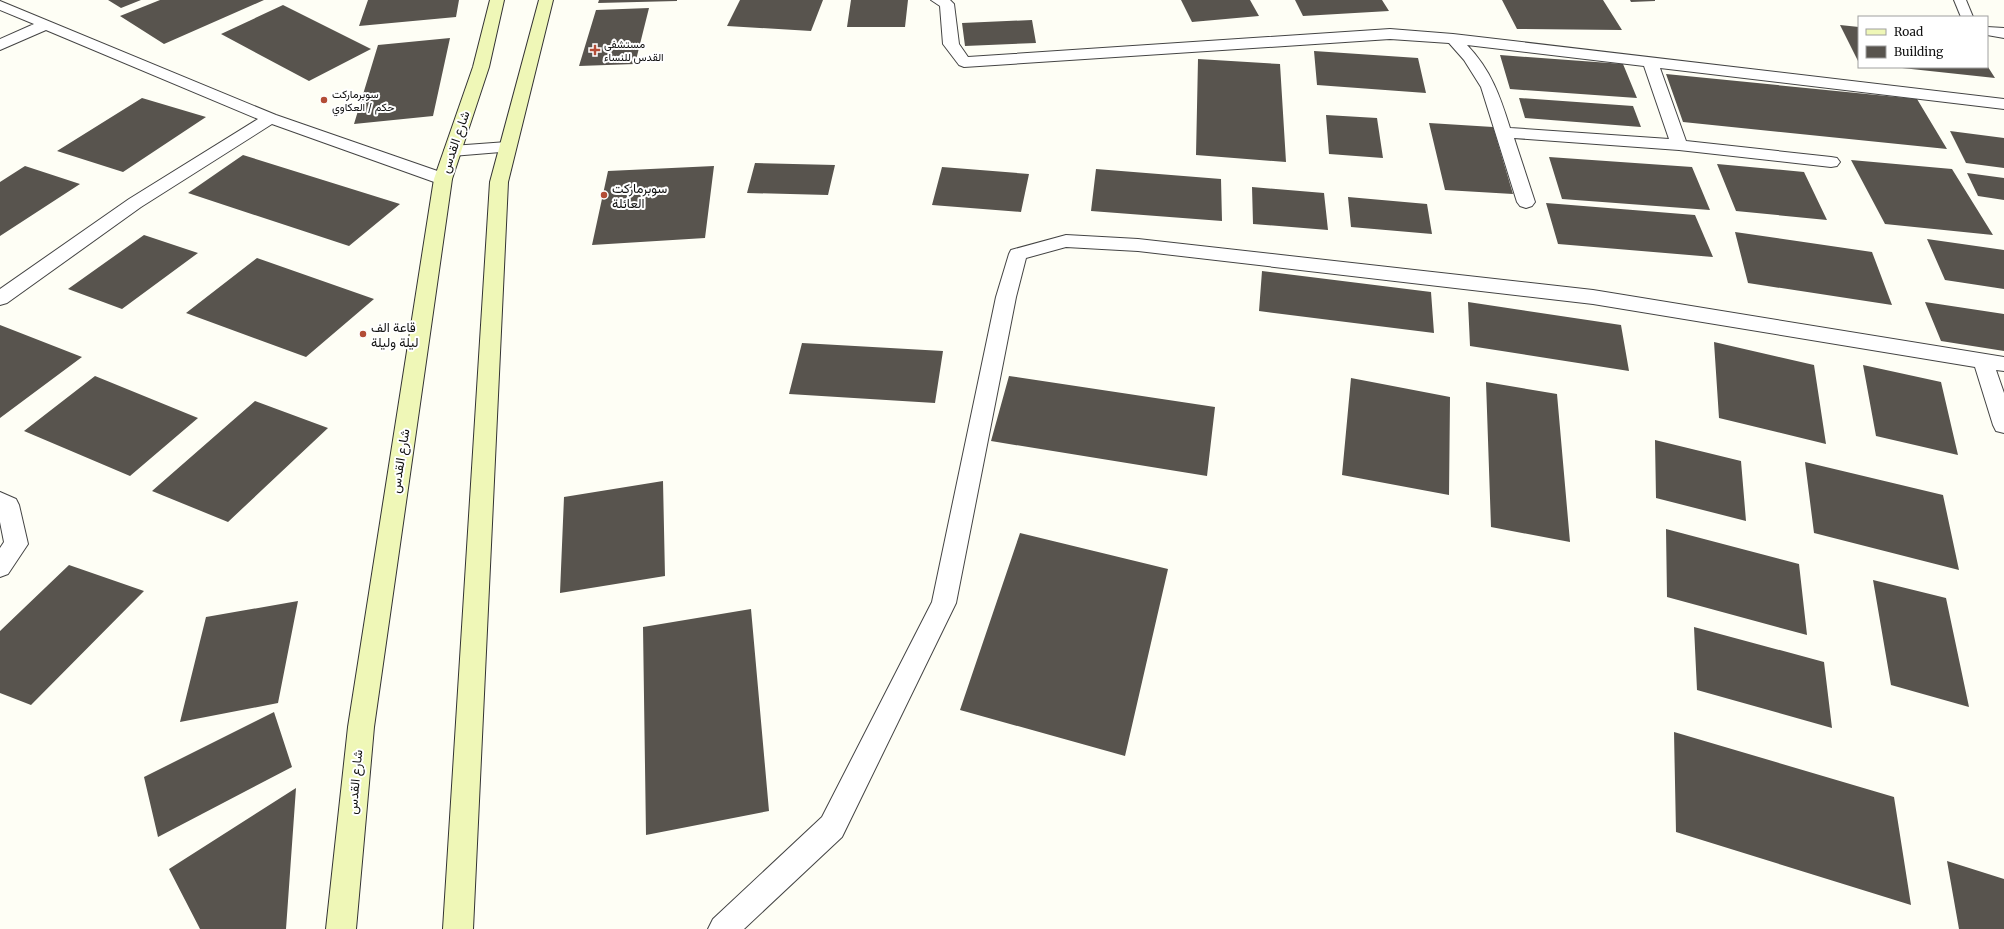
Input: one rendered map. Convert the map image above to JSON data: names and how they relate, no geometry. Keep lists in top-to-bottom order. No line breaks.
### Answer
{"streets":{"main road":["شارع القدس"]},"places":{"health":["مستشفى القدس للنساء"],"other":["سوبرماركت حكم / العكاوي","سوبرماركت العائلة","قاعة الف ليلة وليلة"]},"legend":["Road","Building"]}
